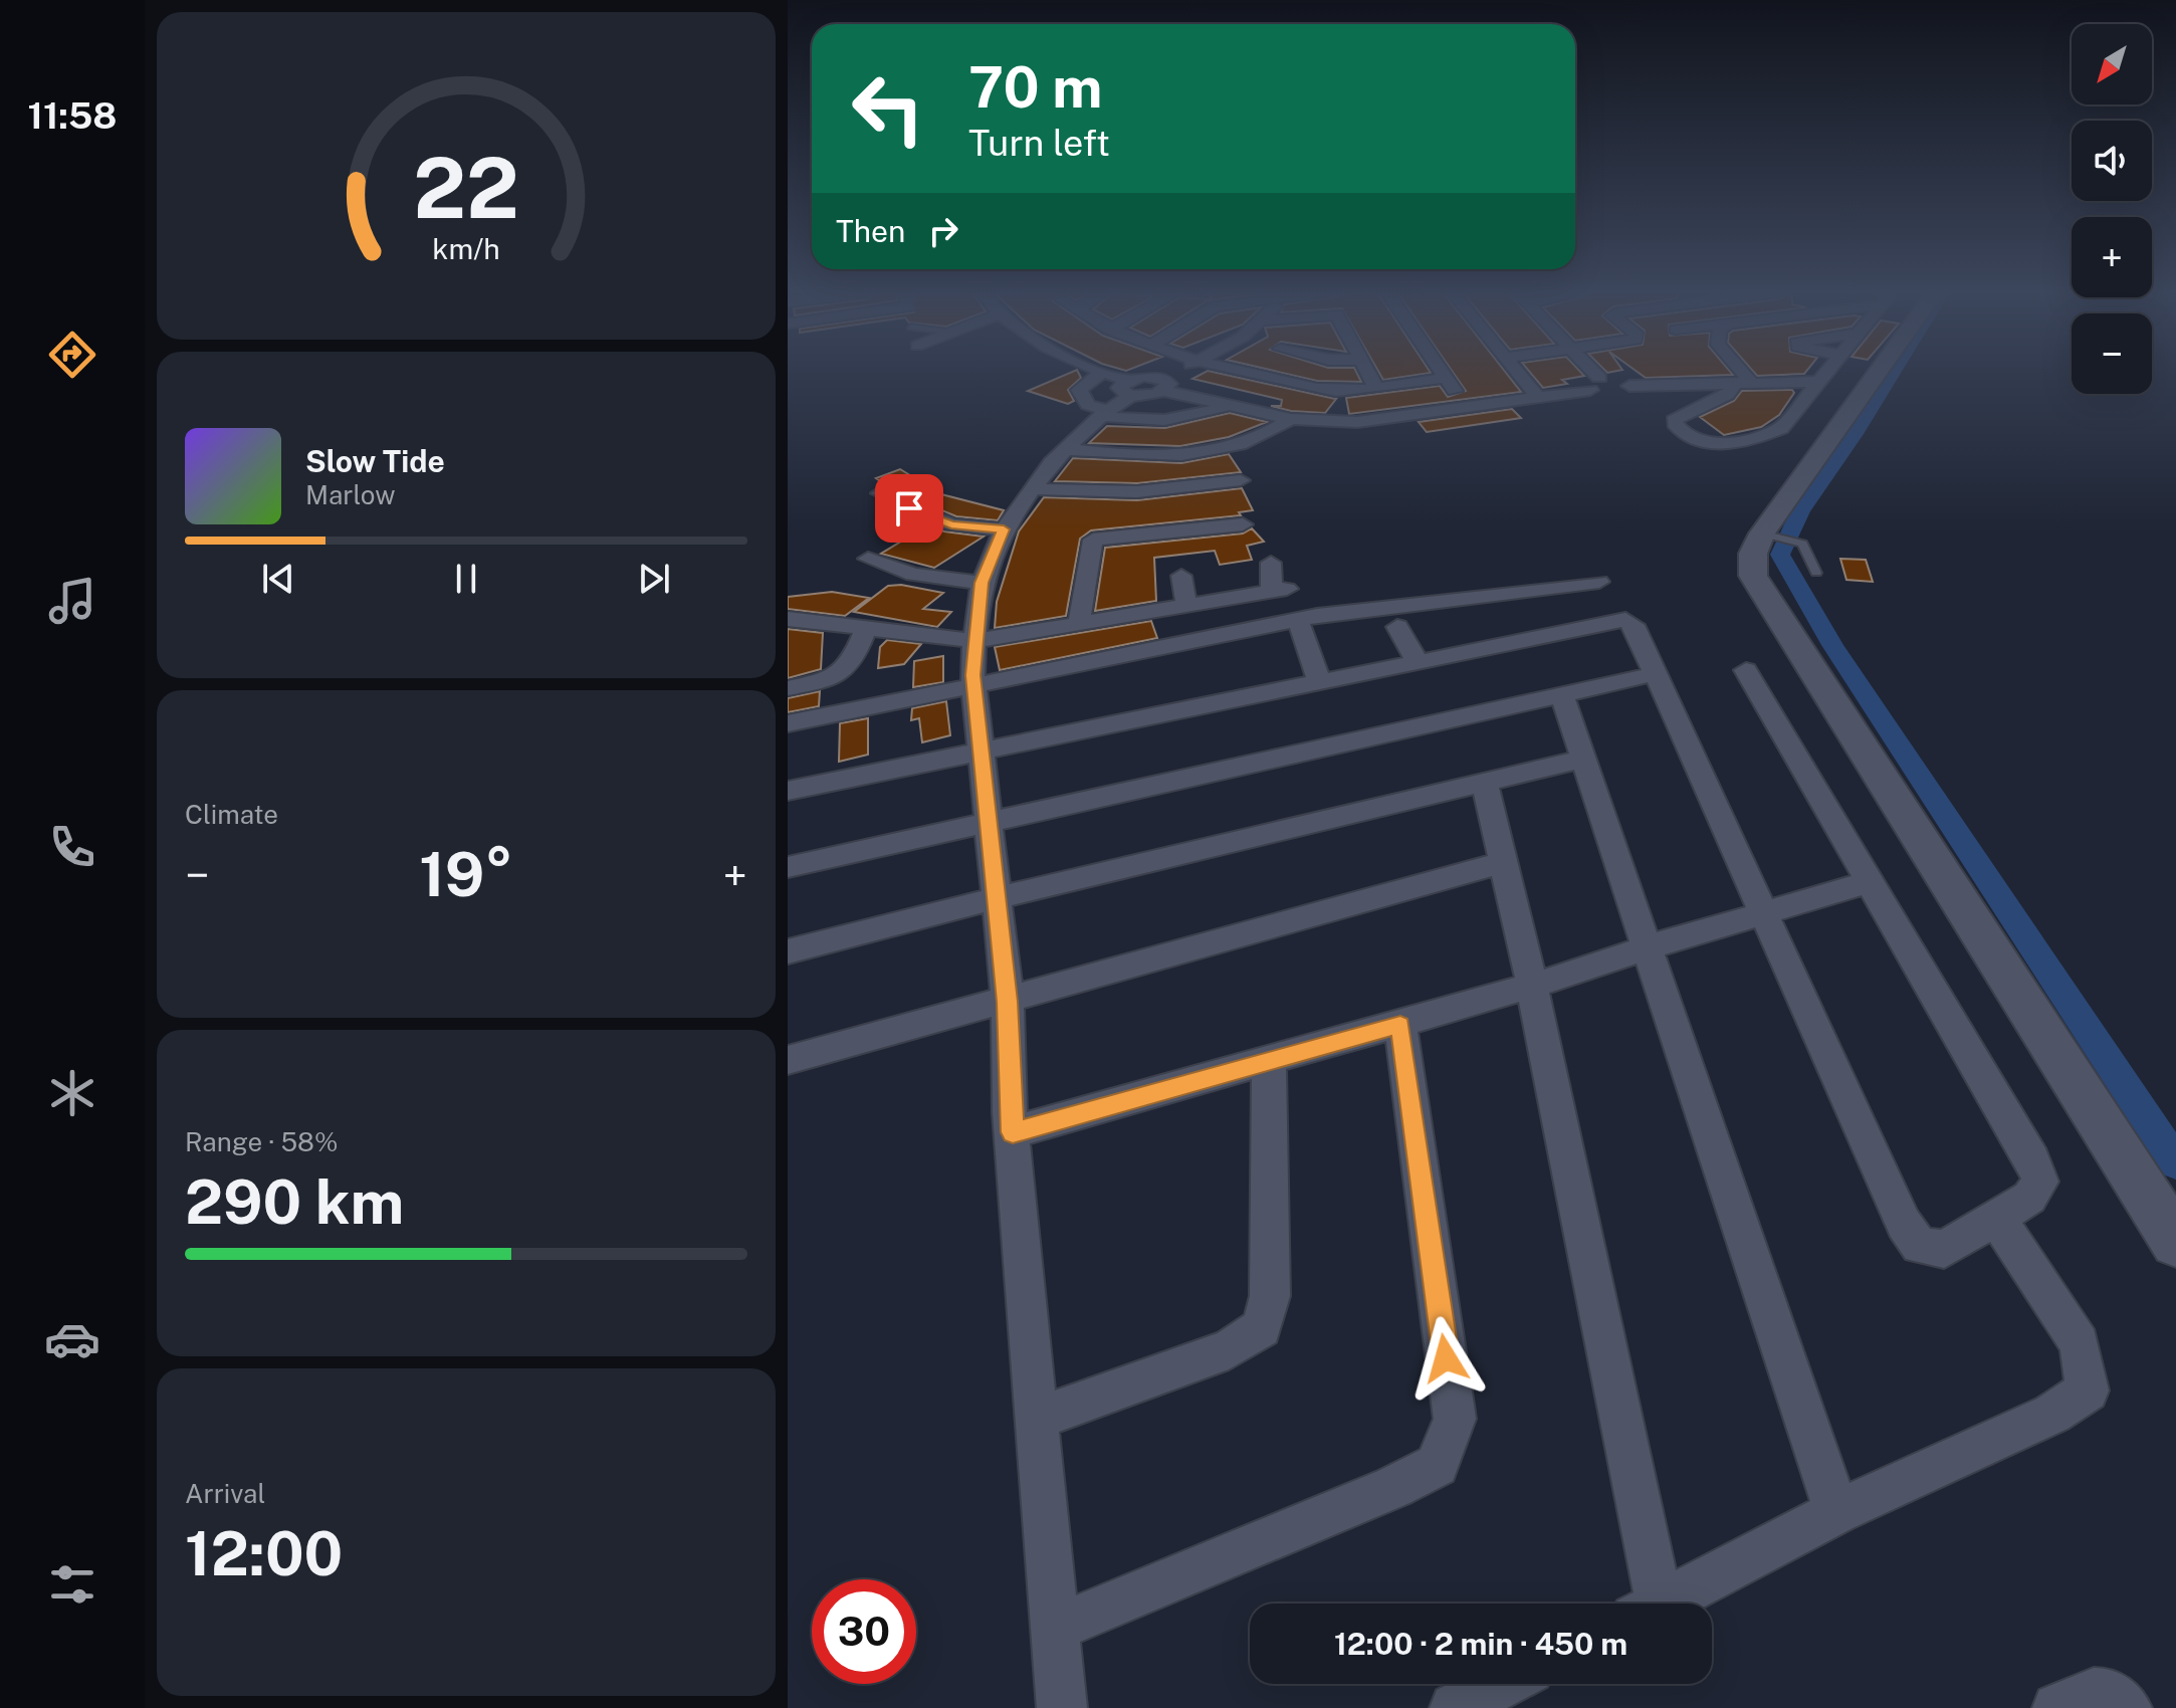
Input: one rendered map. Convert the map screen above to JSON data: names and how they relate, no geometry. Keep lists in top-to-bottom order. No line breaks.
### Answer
{"north":"bottom left","page":{"tabs":"11:58","map_buttons":["+","−"],"turn":["70 m","Turn left"],"then":"Then","song":["Slow Tide","Marlow"],"tile":["Climate",["Range · 58%","290 km"],["Arrival","12:00"]],"heat":["−","19°","+"],"limit":"30","trip":"12:00 · 2 min · 450 m","gauge":["22","km/h"]}}
